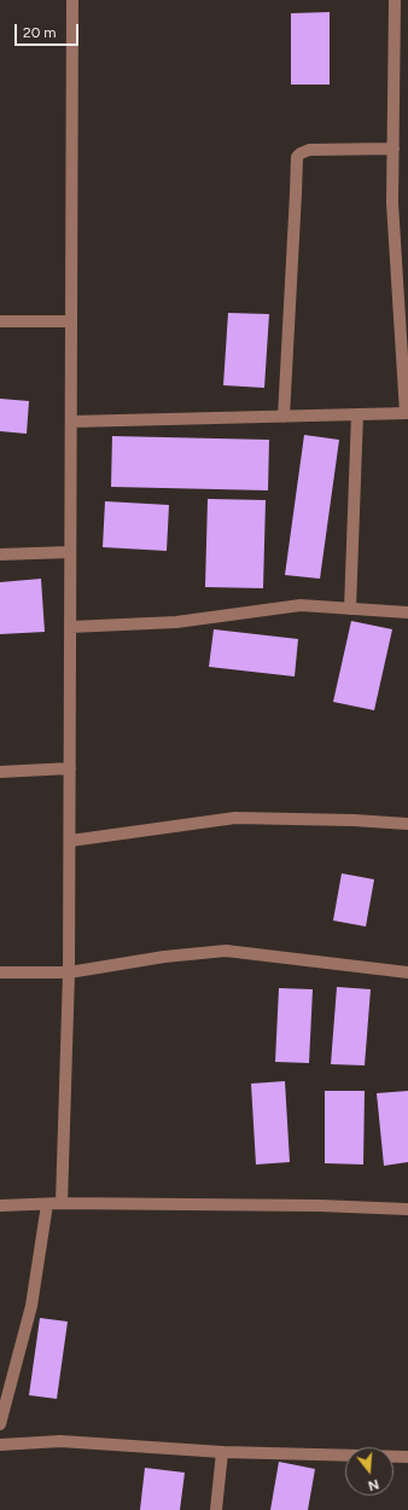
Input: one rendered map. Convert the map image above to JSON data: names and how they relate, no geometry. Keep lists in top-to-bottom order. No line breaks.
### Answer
{"scale_bar":"20 m","north":"bottom"}
